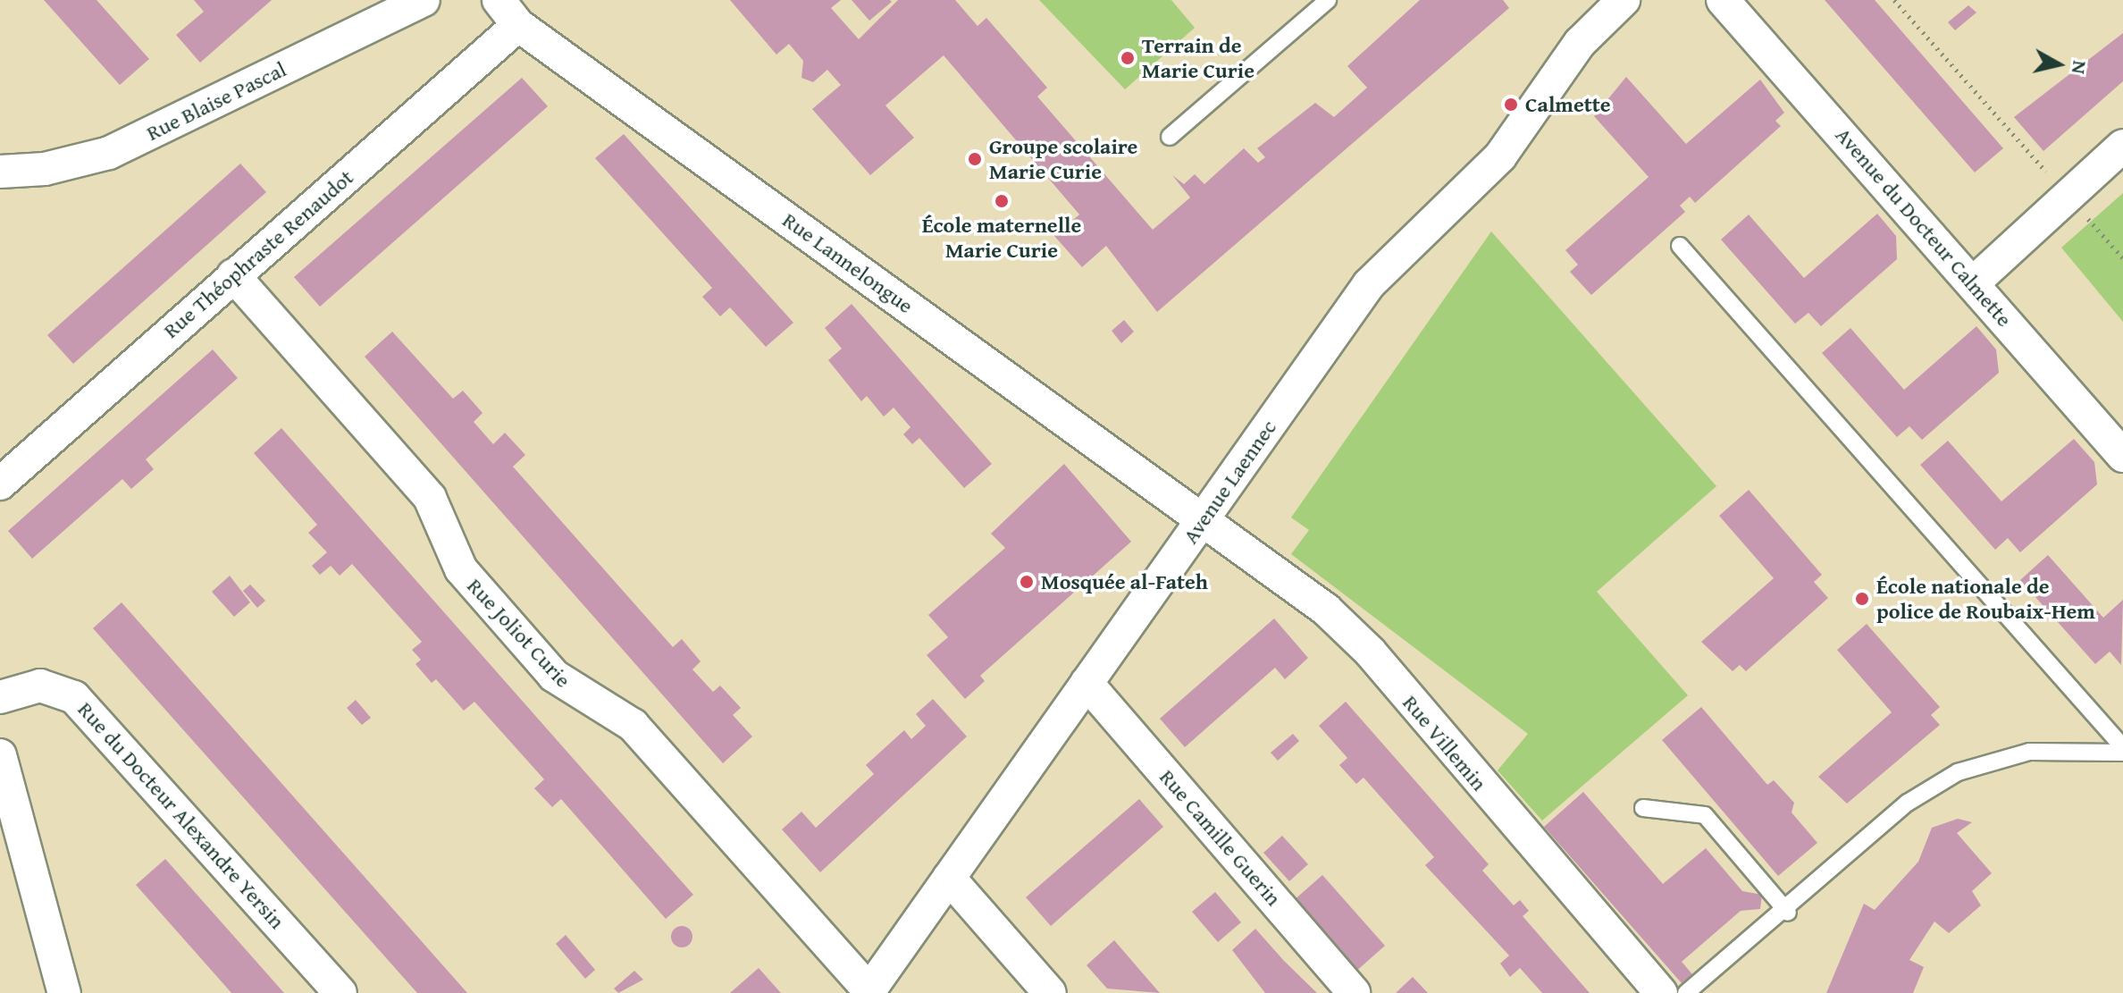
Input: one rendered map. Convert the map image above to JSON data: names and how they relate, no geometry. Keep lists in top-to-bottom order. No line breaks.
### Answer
{"streets":{"street":["Rue Blaise Pascal","Avenue du Docteur Calmette","Rue Théophraste Renaudot","Rue Lannelongue","Avenue Laennec","Rue Joliot Curie","Rue Villemin","Rue du Docteur Alexandre Yersin","Rue Camille Guerin"]},"crossings":[["Rue Théophraste Renaudot","Rue Lannelongue"],["Rue Théophraste Renaudot","Rue Joliot Curie"],["Rue Lannelongue","Avenue Laennec"],["Rue Lannelongue","Rue Villemin"],["Avenue Laennec","Rue Joliot Curie"],["Avenue Laennec","Rue Villemin"],["Avenue Laennec","Rue Camille Guerin"]],"places":["Terrain de Marie Curie","Calmette","Groupe scolaire Marie Curie","École maternelle Marie Curie","Mosquée al-Fateh","École nationale de police de Roubaix-Hem"],"north":"right"}
